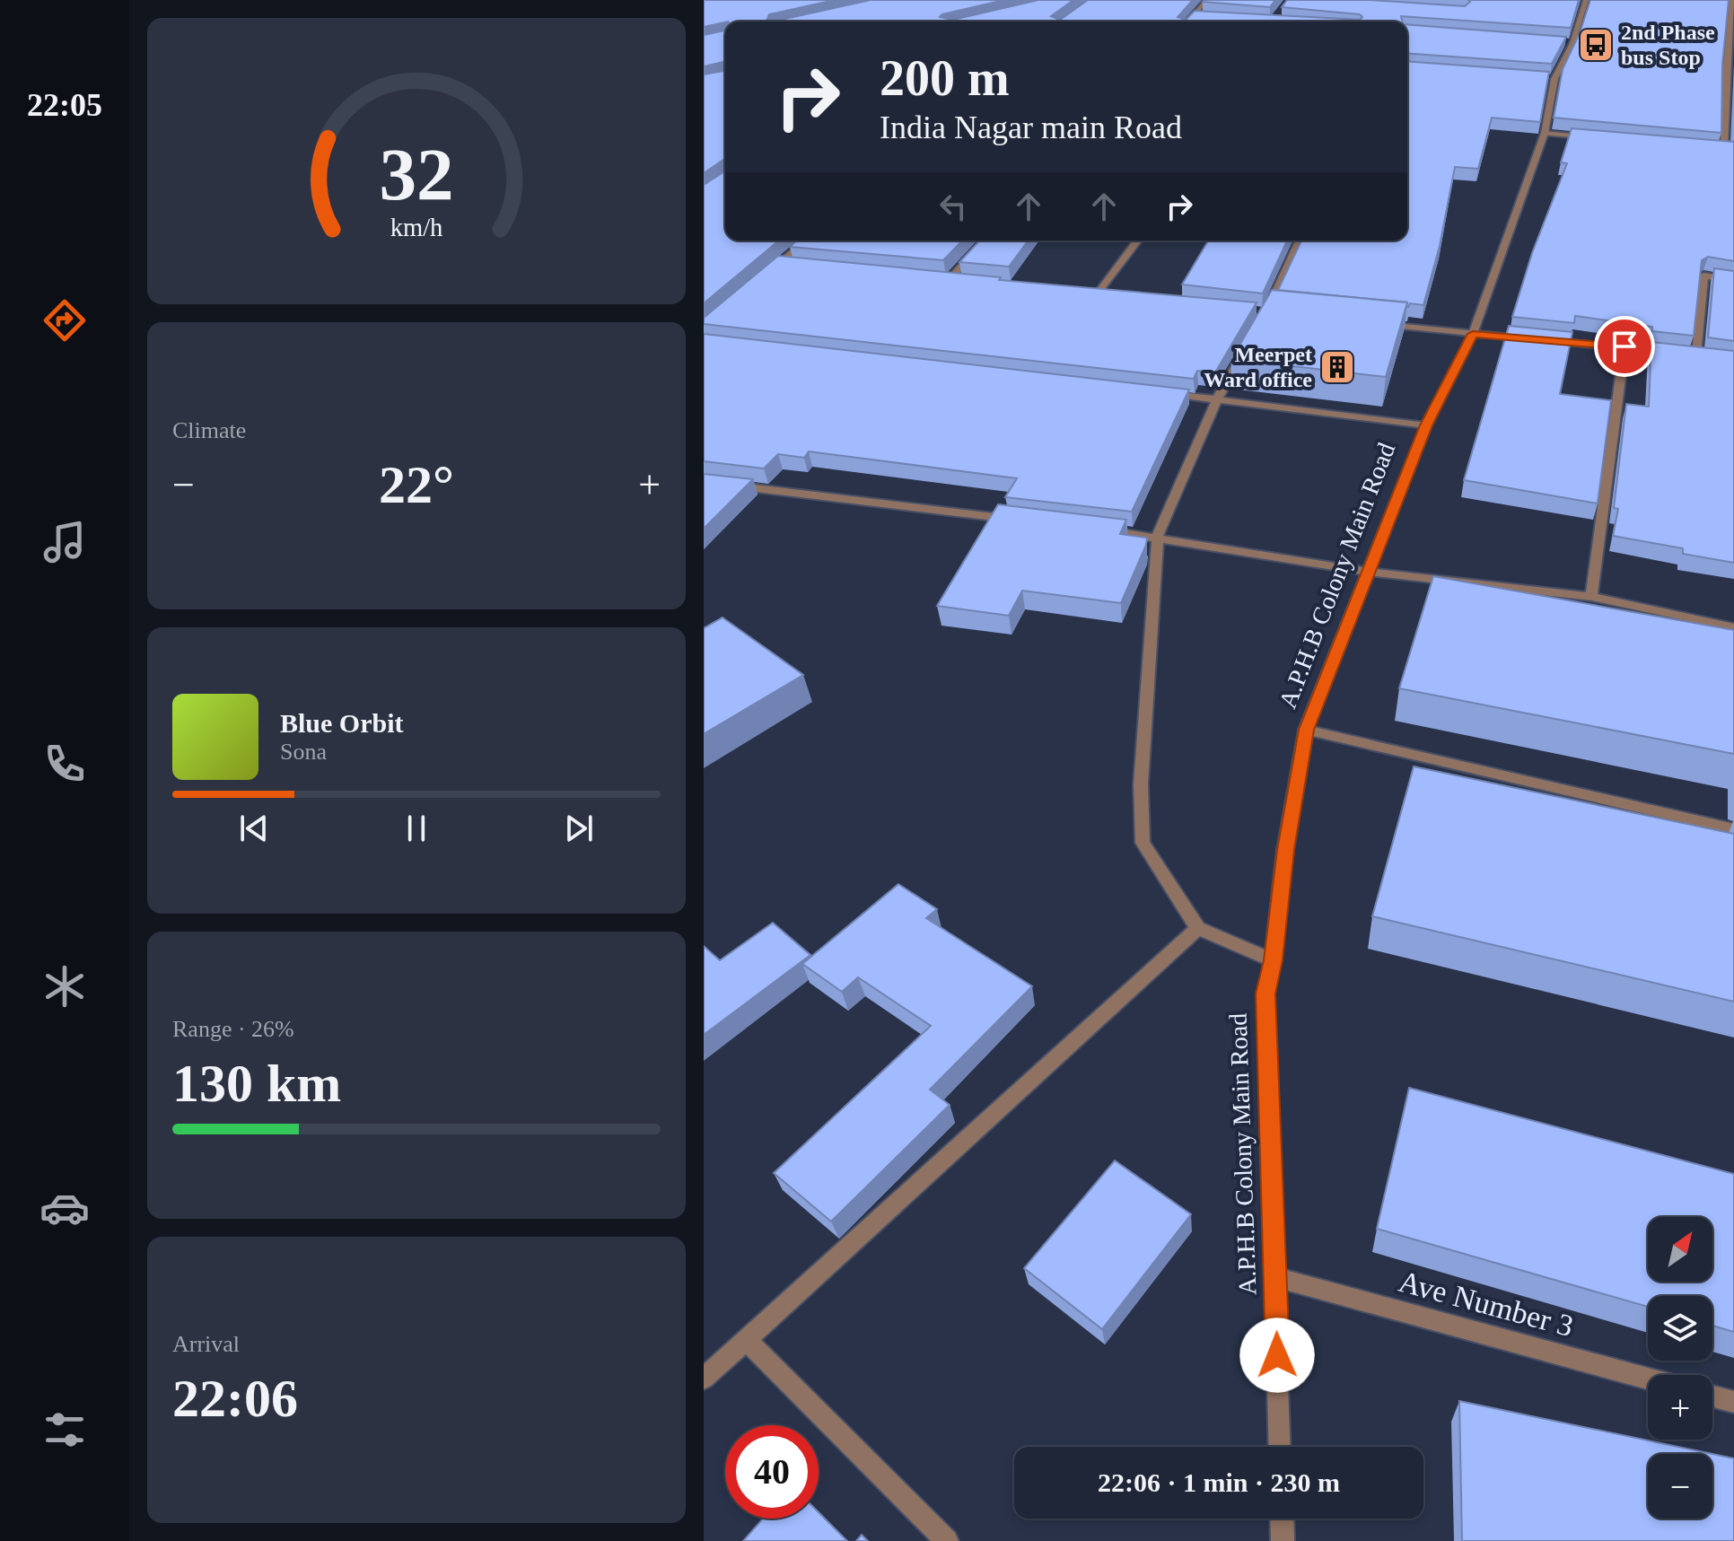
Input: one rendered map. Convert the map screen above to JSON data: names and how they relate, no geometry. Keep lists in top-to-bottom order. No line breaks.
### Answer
{"streets":{"street":["A.P.H.B Colony Main Road","Ave Number 3"]},"crossings":[["A.P.H.B Colony Main Road","Ave Number 3"]],"places":{"bus stop":["2nd Phase bus Stop"],"building":["Meerpet Ward office"]},"north":"top right","page":{"tabs":"22:05","turn":["200 m","India Nagar main Road"],"tile":["Climate",["Range · 26%","130 km"],["Arrival","22:06"]],"heat":["−","22°","+"],"song":["Blue Orbit","Sona"],"map_buttons":["+","−"],"limit":"40","trip":"22:06 · 1 min · 230 m","gauge":["32","km/h"]}}
